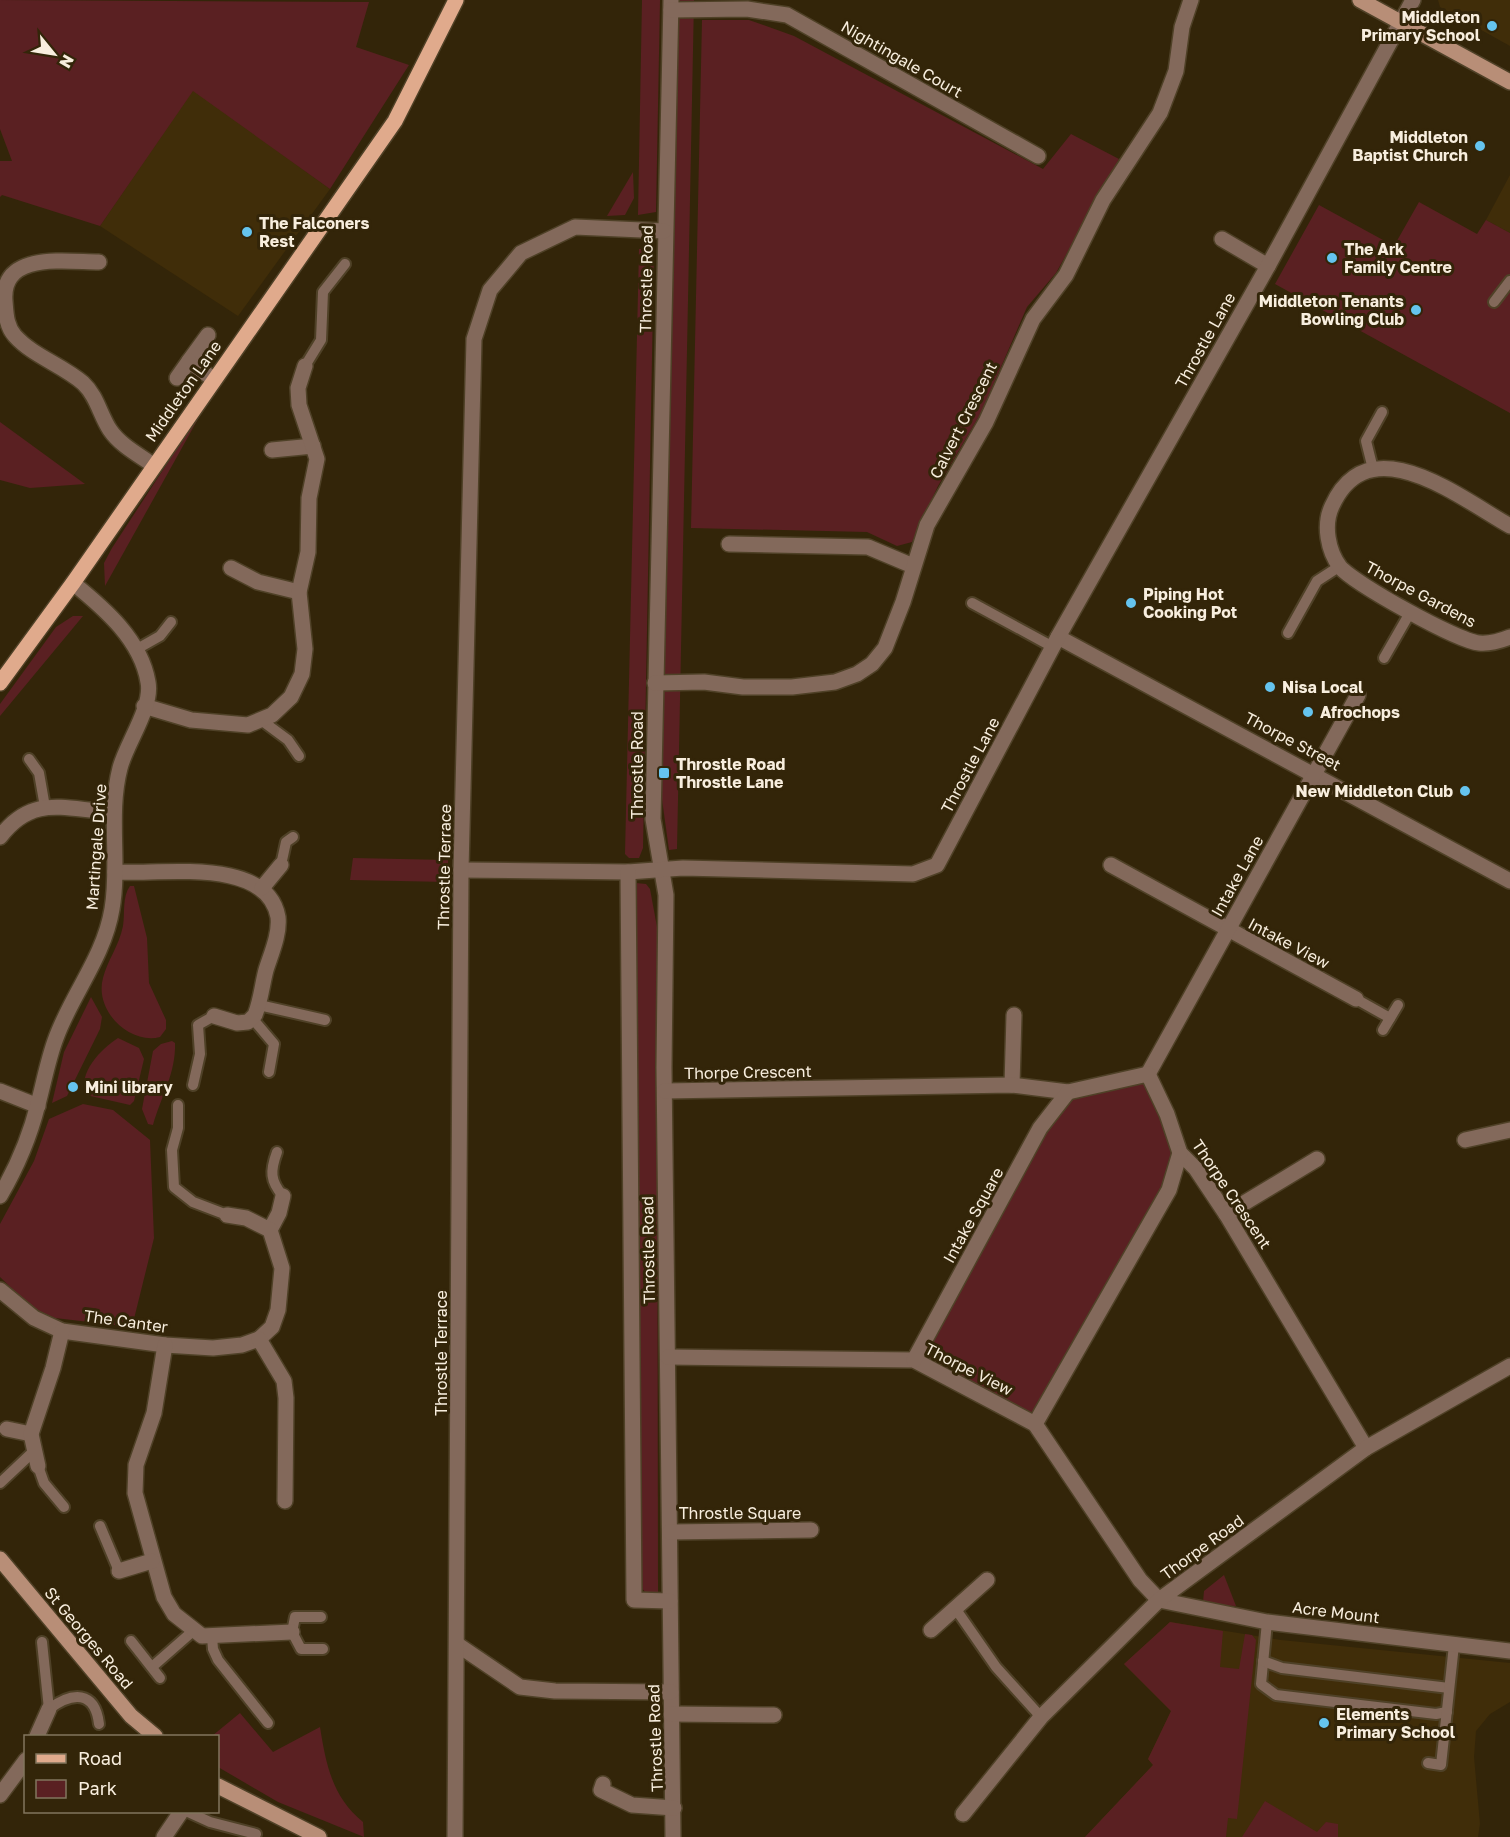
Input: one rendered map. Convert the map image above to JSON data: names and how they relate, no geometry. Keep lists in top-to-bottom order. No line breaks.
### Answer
{"streets":{"main road":["Middleton Lane"],"street":["Nightingale Court","Throstle Road","Throstle Lane","Calvert Crescent","Thorpe Gardens","Thorpe Street","Martingale Drive","Throstle Terrace","Intake Lane","Intake View","Thorpe Crescent","Intake Square","The Canter","Thorpe View","Throstle Square","Thorpe Road","Acre Mount","St Georges Road"]},"crossings":[["Nightingale Court","Throstle Road"],["Throstle Road","Throstle Lane"],["Throstle Road","Calvert Crescent"],["Throstle Road","Throstle Terrace"],["Throstle Road","Thorpe Crescent"],["Throstle Road","Thorpe View"],["Throstle Road","Throstle Square"],["Throstle Lane","Thorpe Street"],["Throstle Lane","Throstle Terrace"],["Middleton Lane","Martingale Drive"],["Thorpe Street","Intake Lane"],["Intake Lane","Intake View"],["Intake Lane","Thorpe Crescent"],["Thorpe Crescent","Intake Square"],["Thorpe Crescent","Thorpe Road"],["Intake Square","Thorpe View"],["Thorpe View","Thorpe Road"],["Thorpe View","Acre Mount"],["Thorpe Road","Acre Mount"]],"places":{"other":["Middleton Primary School","Middleton Baptist Church","The Falconers Rest","The Ark Family Centre","Middleton Tenants Bowling Club","Piping Hot Cooking Pot","Nisa Local","Afrochops","New Middleton Club","Mini library","Elements Primary School"],"transit":["Throstle Road Throstle Lane"]},"legend":["Road","Park"],"north":"bottom right"}
